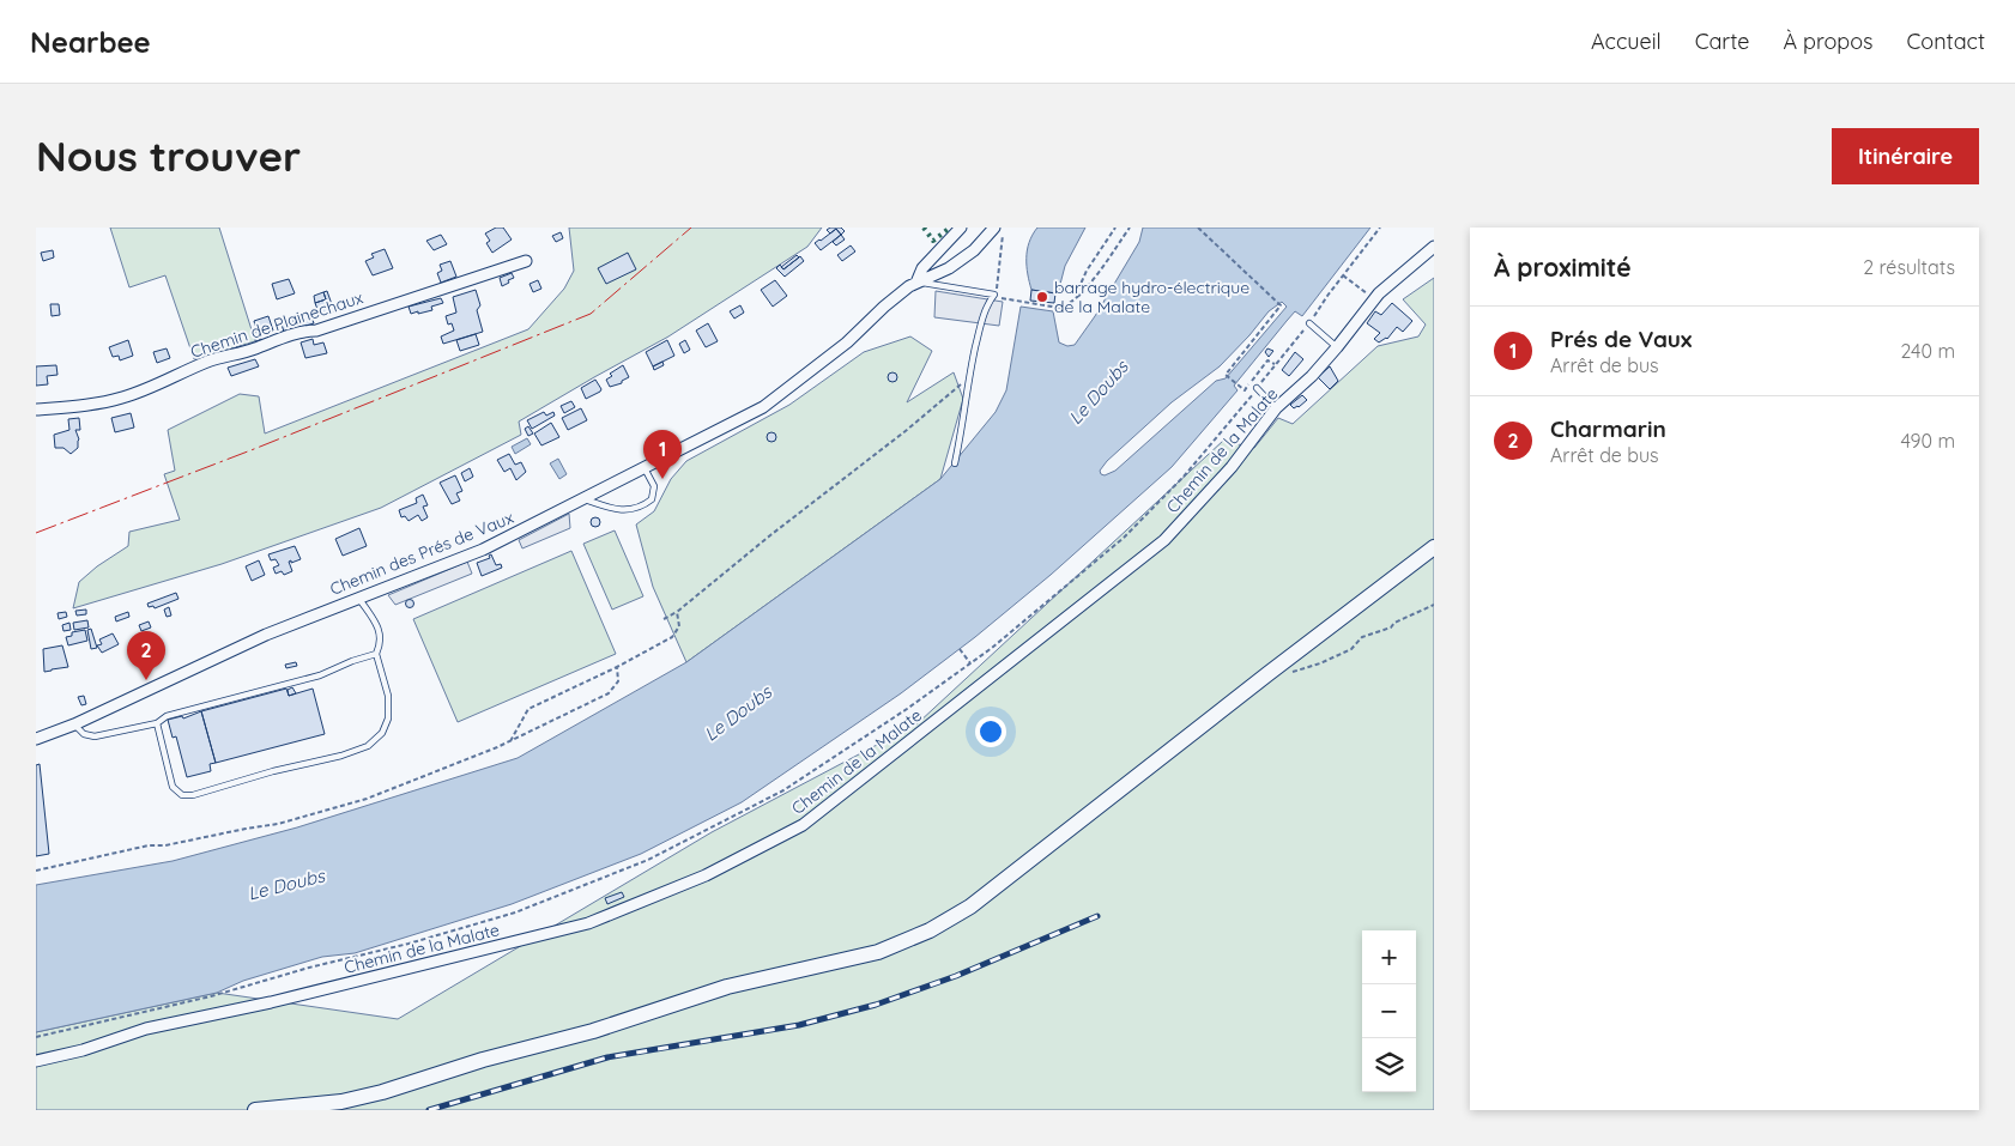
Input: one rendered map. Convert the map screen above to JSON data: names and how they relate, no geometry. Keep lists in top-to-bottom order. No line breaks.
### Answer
{"streets":{"street":["Chemin de Plainechaux","Chemin de la Malate","Chemin des Prés de Vaux"]},"water":["Le Doubs"],"places":["barrage hydro-électrique de la Malate"],"page":{"header":"Nearbee","nav":["Accueil","Carte","À propos","Contact"],"buttons":"Itinéraire","title":"Nous trouver","heading":["À proximité","2 résultats"],"list":[{"mark":"1","name":"Prés de Vaux","note":"Arrêt de bus","value":"240 m"},{"mark":"2","name":"Charmarin","note":"Arrêt de bus","value":"490 m"}],"pins":["1","2"],"map_buttons":["+","−"]}}
